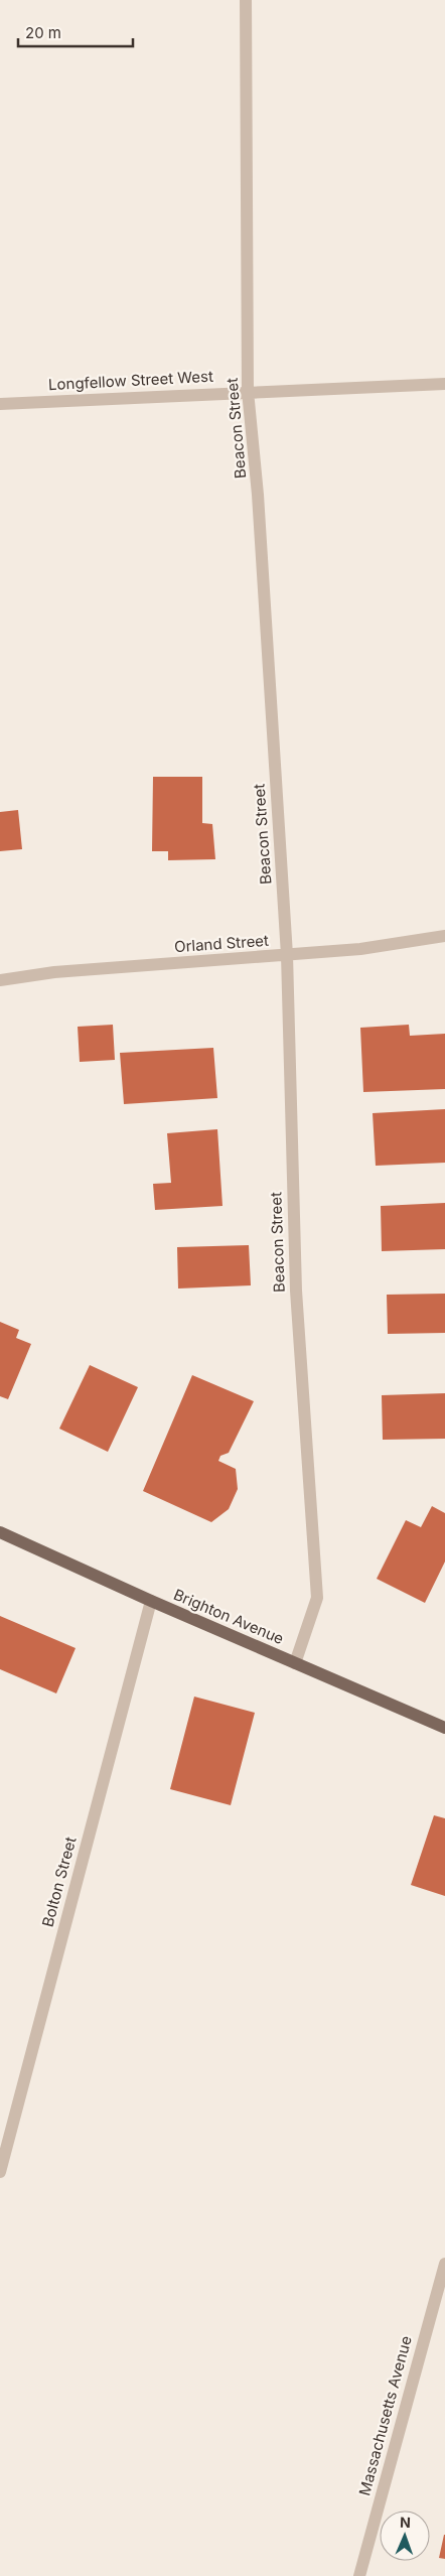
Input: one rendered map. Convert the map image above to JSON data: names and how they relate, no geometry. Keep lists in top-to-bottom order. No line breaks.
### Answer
{"streets":{"main road":["Brighton Avenue"],"street":["Longfellow Street West","Beacon Street","Orland Street","Bolton Street","Massachusetts Avenue"]},"crossings":[["Longfellow Street West","Beacon Street"],["Beacon Street","Orland Street"],["Beacon Street","Brighton Avenue"],["Brighton Avenue","Bolton Street"]],"scale_bar":"20 m","north":"top"}
